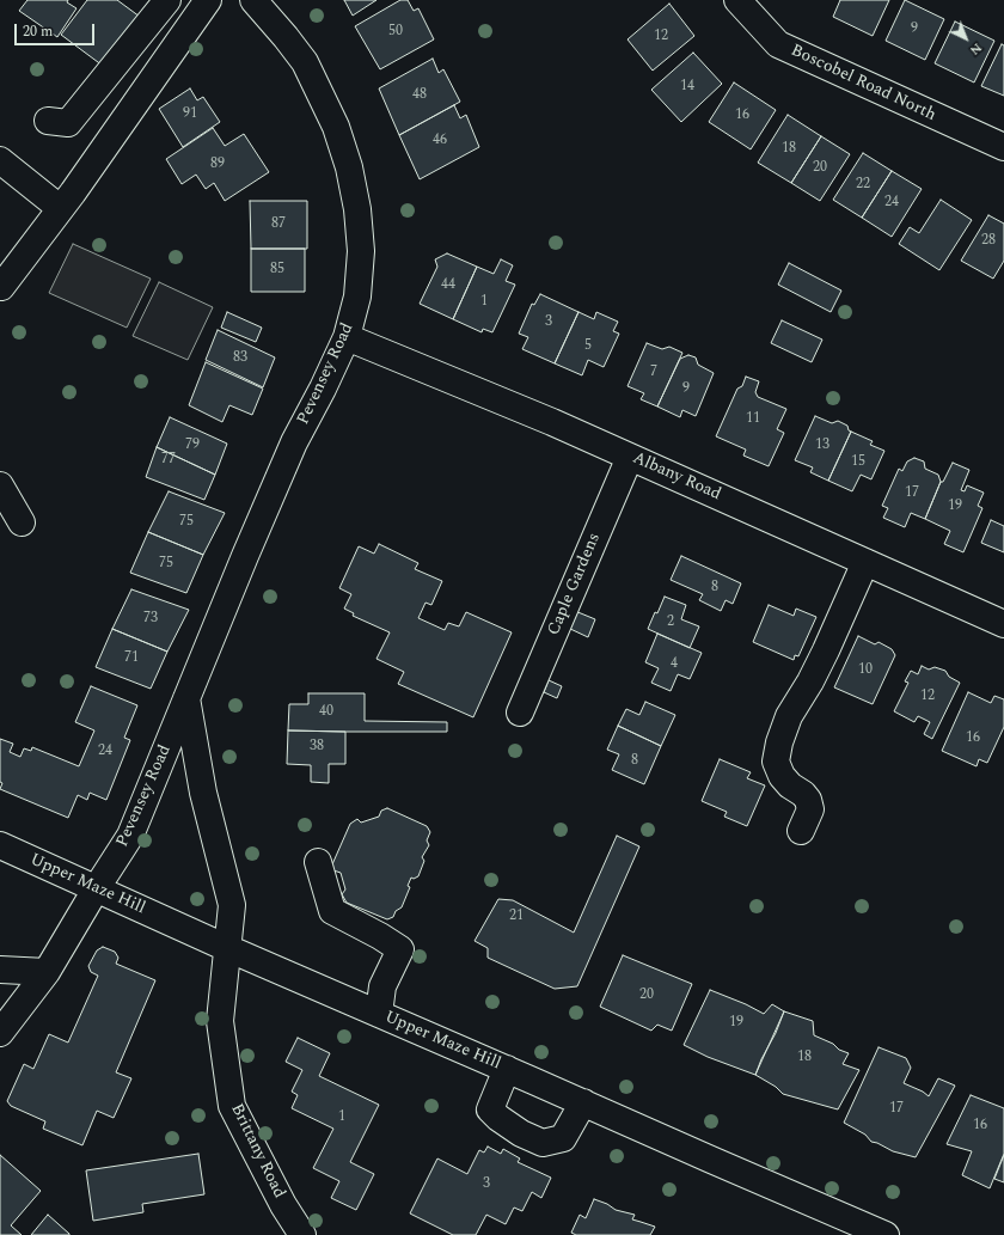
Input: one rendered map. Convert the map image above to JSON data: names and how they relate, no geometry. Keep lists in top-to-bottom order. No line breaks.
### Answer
{"streets":{"street":["Boscobel Road North","Pevensey Road","Albany Road","Caple Gardens","Upper Maze Hill","Brittany Road"]},"crossings":[["Pevensey Road","Albany Road"],["Pevensey Road","Upper Maze Hill"],["Pevensey Road","Brittany Road"],["Albany Road","Caple Gardens"],["Upper Maze Hill","Brittany Road"]],"house_numbers":["9","50","12","14","48","91","16","46","18","89","20","22","24","87","28","85","44","1","3","5","83","7","9","11","79","13","77","15","17","19","75","75","8","73","2","71","4","10","12","40","16","38","24","8","21","20","19","18","17","1","16","3"],"scale_bar":"20 m","north":"bottom right"}
